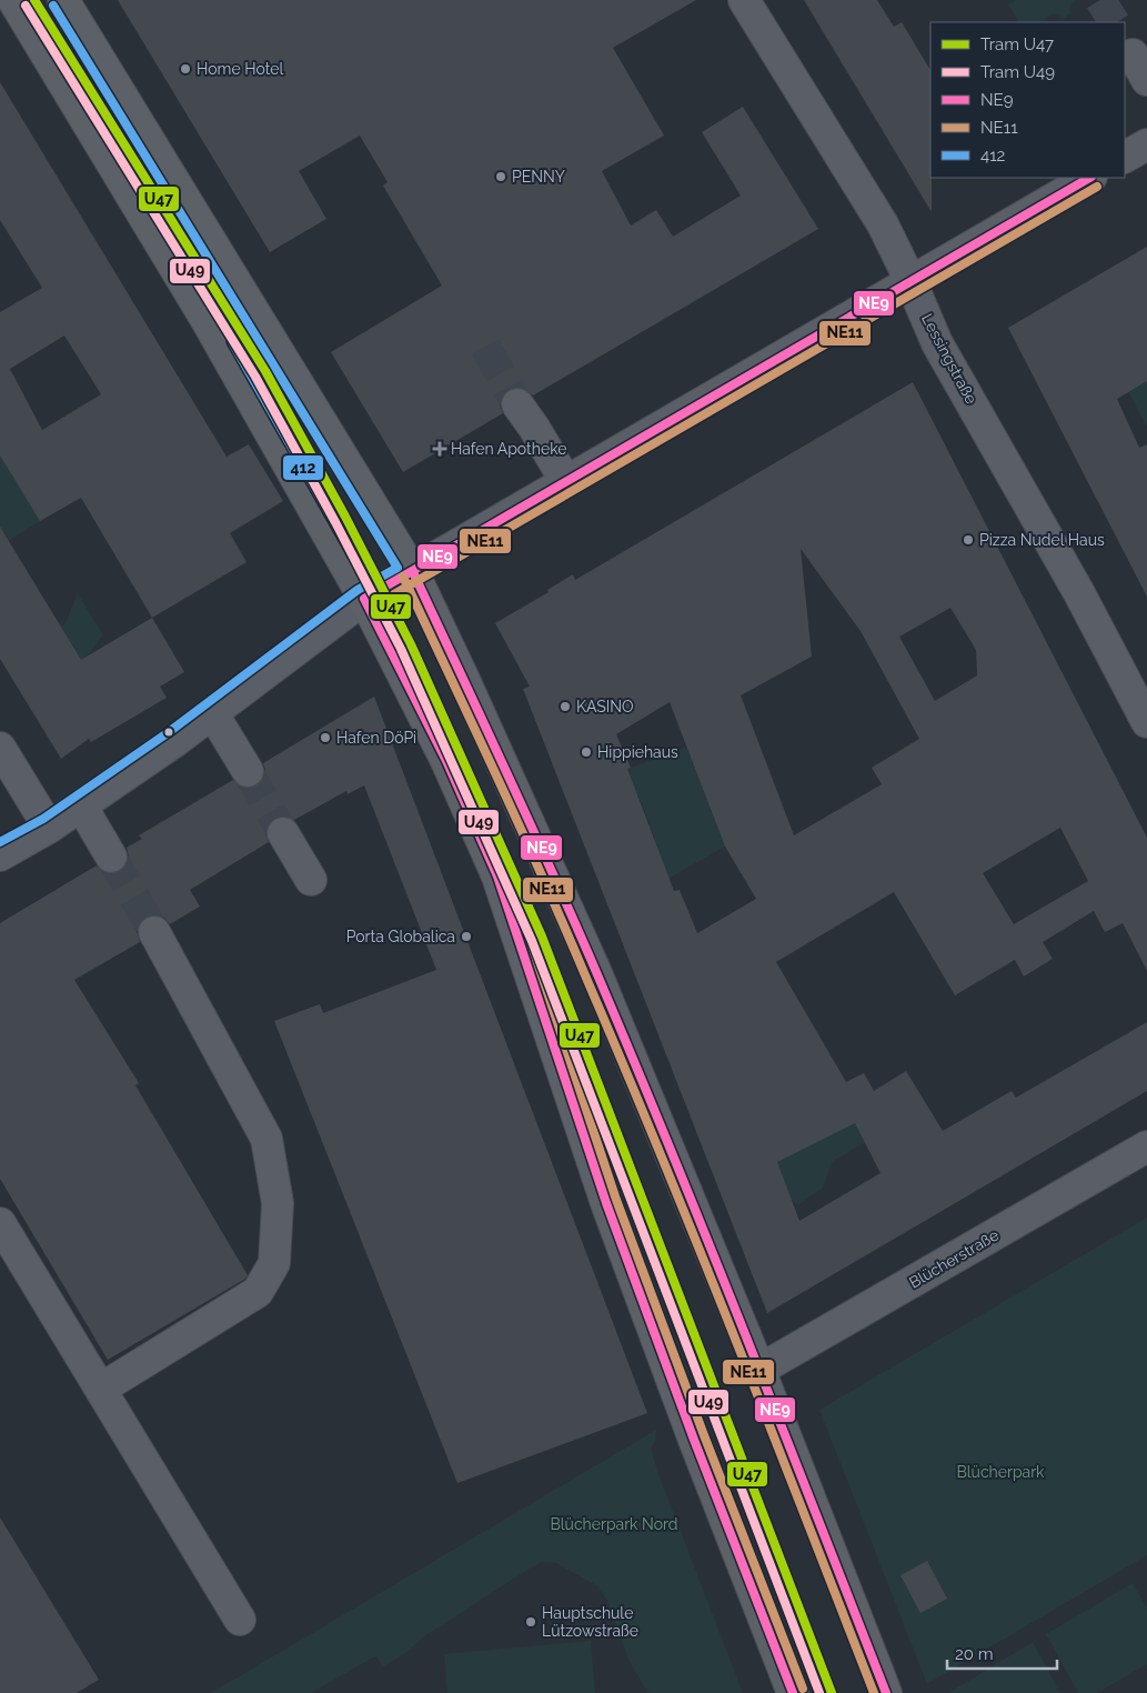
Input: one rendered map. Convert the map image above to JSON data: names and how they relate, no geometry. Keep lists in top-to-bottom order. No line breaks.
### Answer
{"streets":{"street":["Lessingstraße","Blücherstraße"]},"parks":["Blücherpark","Blücherpark Nord"],"places":{"other":["Home Hotel","PENNY","Pizza Nudel Haus","KASINO","Hafen DöPi","Hippiehaus","Porta Globalica","Hauptschule Lützowstraße"],"health":["Hafen Apotheke"]},"lines":["tram line U47","tram line U49","transit line 412","transit line NE9","transit line NE11"],"legend":["Tram U47","Tram U49","NE9","NE11","412"],"scale_bar":"20 m"}
